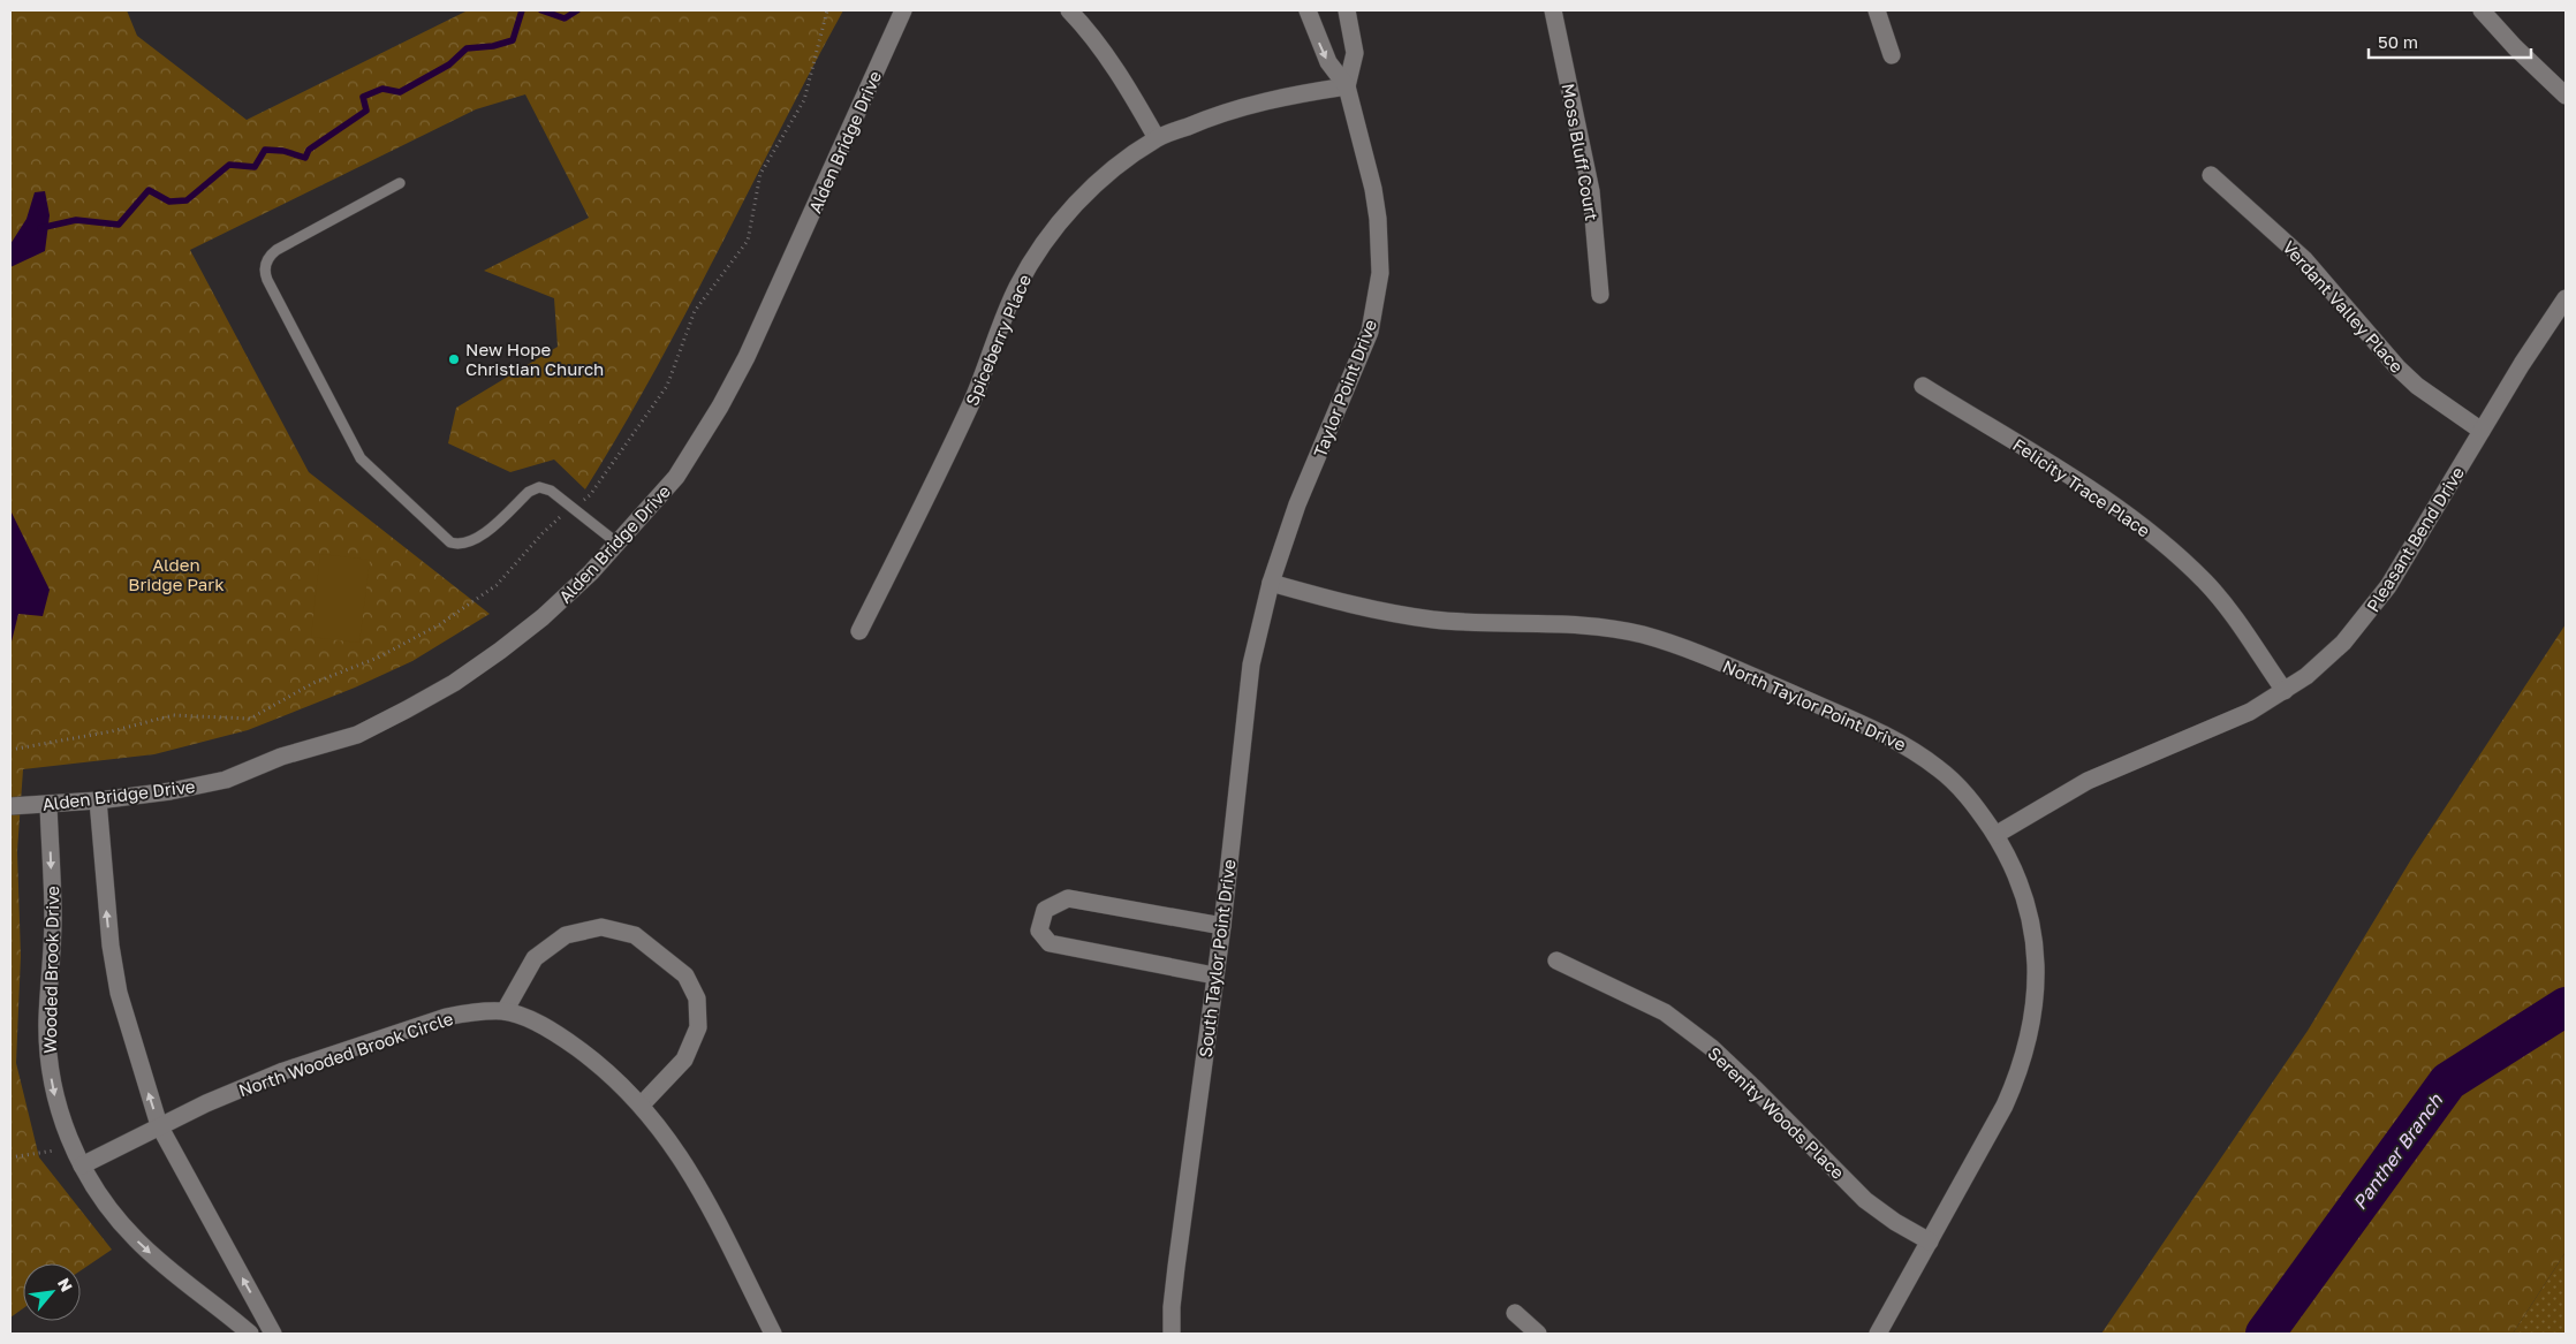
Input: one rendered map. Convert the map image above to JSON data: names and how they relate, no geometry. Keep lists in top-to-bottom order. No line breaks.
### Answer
{"streets":{"street":["Alden Bridge Drive","Moss Bluff Court","Verdant Valley Place","Spiceberry Place","Taylor Point Drive","Felicity Trace Place","Pleasant Bend Drive","North Taylor Point Drive","South Taylor Point Drive","Wooded Brook Drive","North Wooded Brook Circle","Serenity Woods Place"]},"crossings":[["Alden Bridge Drive","Wooded Brook Drive"],["Verdant Valley Place","Pleasant Bend Drive"],["Spiceberry Place","Taylor Point Drive"],["Taylor Point Drive","North Taylor Point Drive"],["Taylor Point Drive","South Taylor Point Drive"],["Felicity Trace Place","Pleasant Bend Drive"],["Pleasant Bend Drive","North Taylor Point Drive"],["North Taylor Point Drive","South Taylor Point Drive"],["North Taylor Point Drive","Serenity Woods Place"],["Wooded Brook Drive","North Wooded Brook Circle"]],"water":["Panther Branch"],"parks":["Alden Bridge Park"],"places":["New Hope Christian Church"],"scale_bar":"50 m","north":"top right"}
